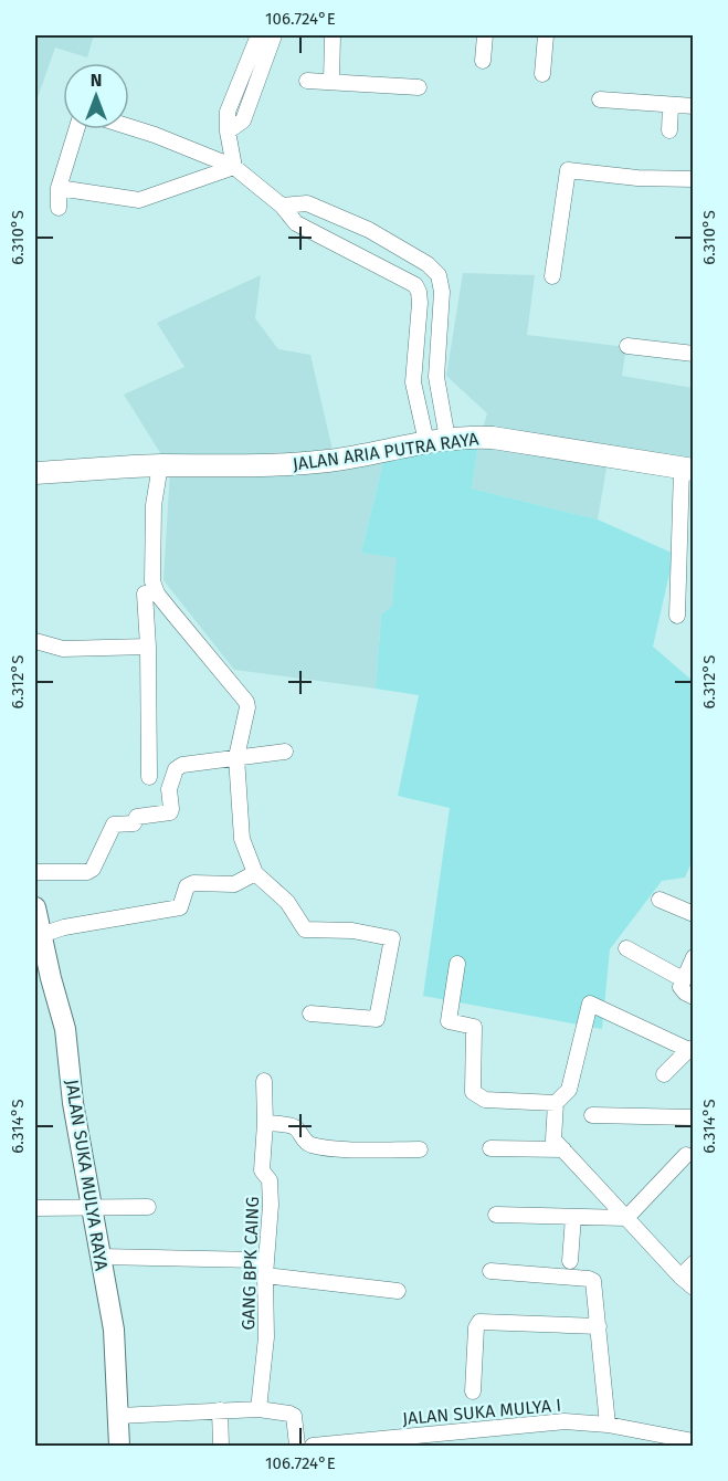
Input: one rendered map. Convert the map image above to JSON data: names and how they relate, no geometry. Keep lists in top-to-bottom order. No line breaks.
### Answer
{"streets":{"main road":["JALAN ARIA PUTRA RAYA"],"street":["JALAN SUKA MULYA RAYA","GANG BPK CAING","JALAN SUKA MULYA I"]},"north":"top","coordinates":["106.724°E","6.310°S","6.312°S","6.314°S"]}
